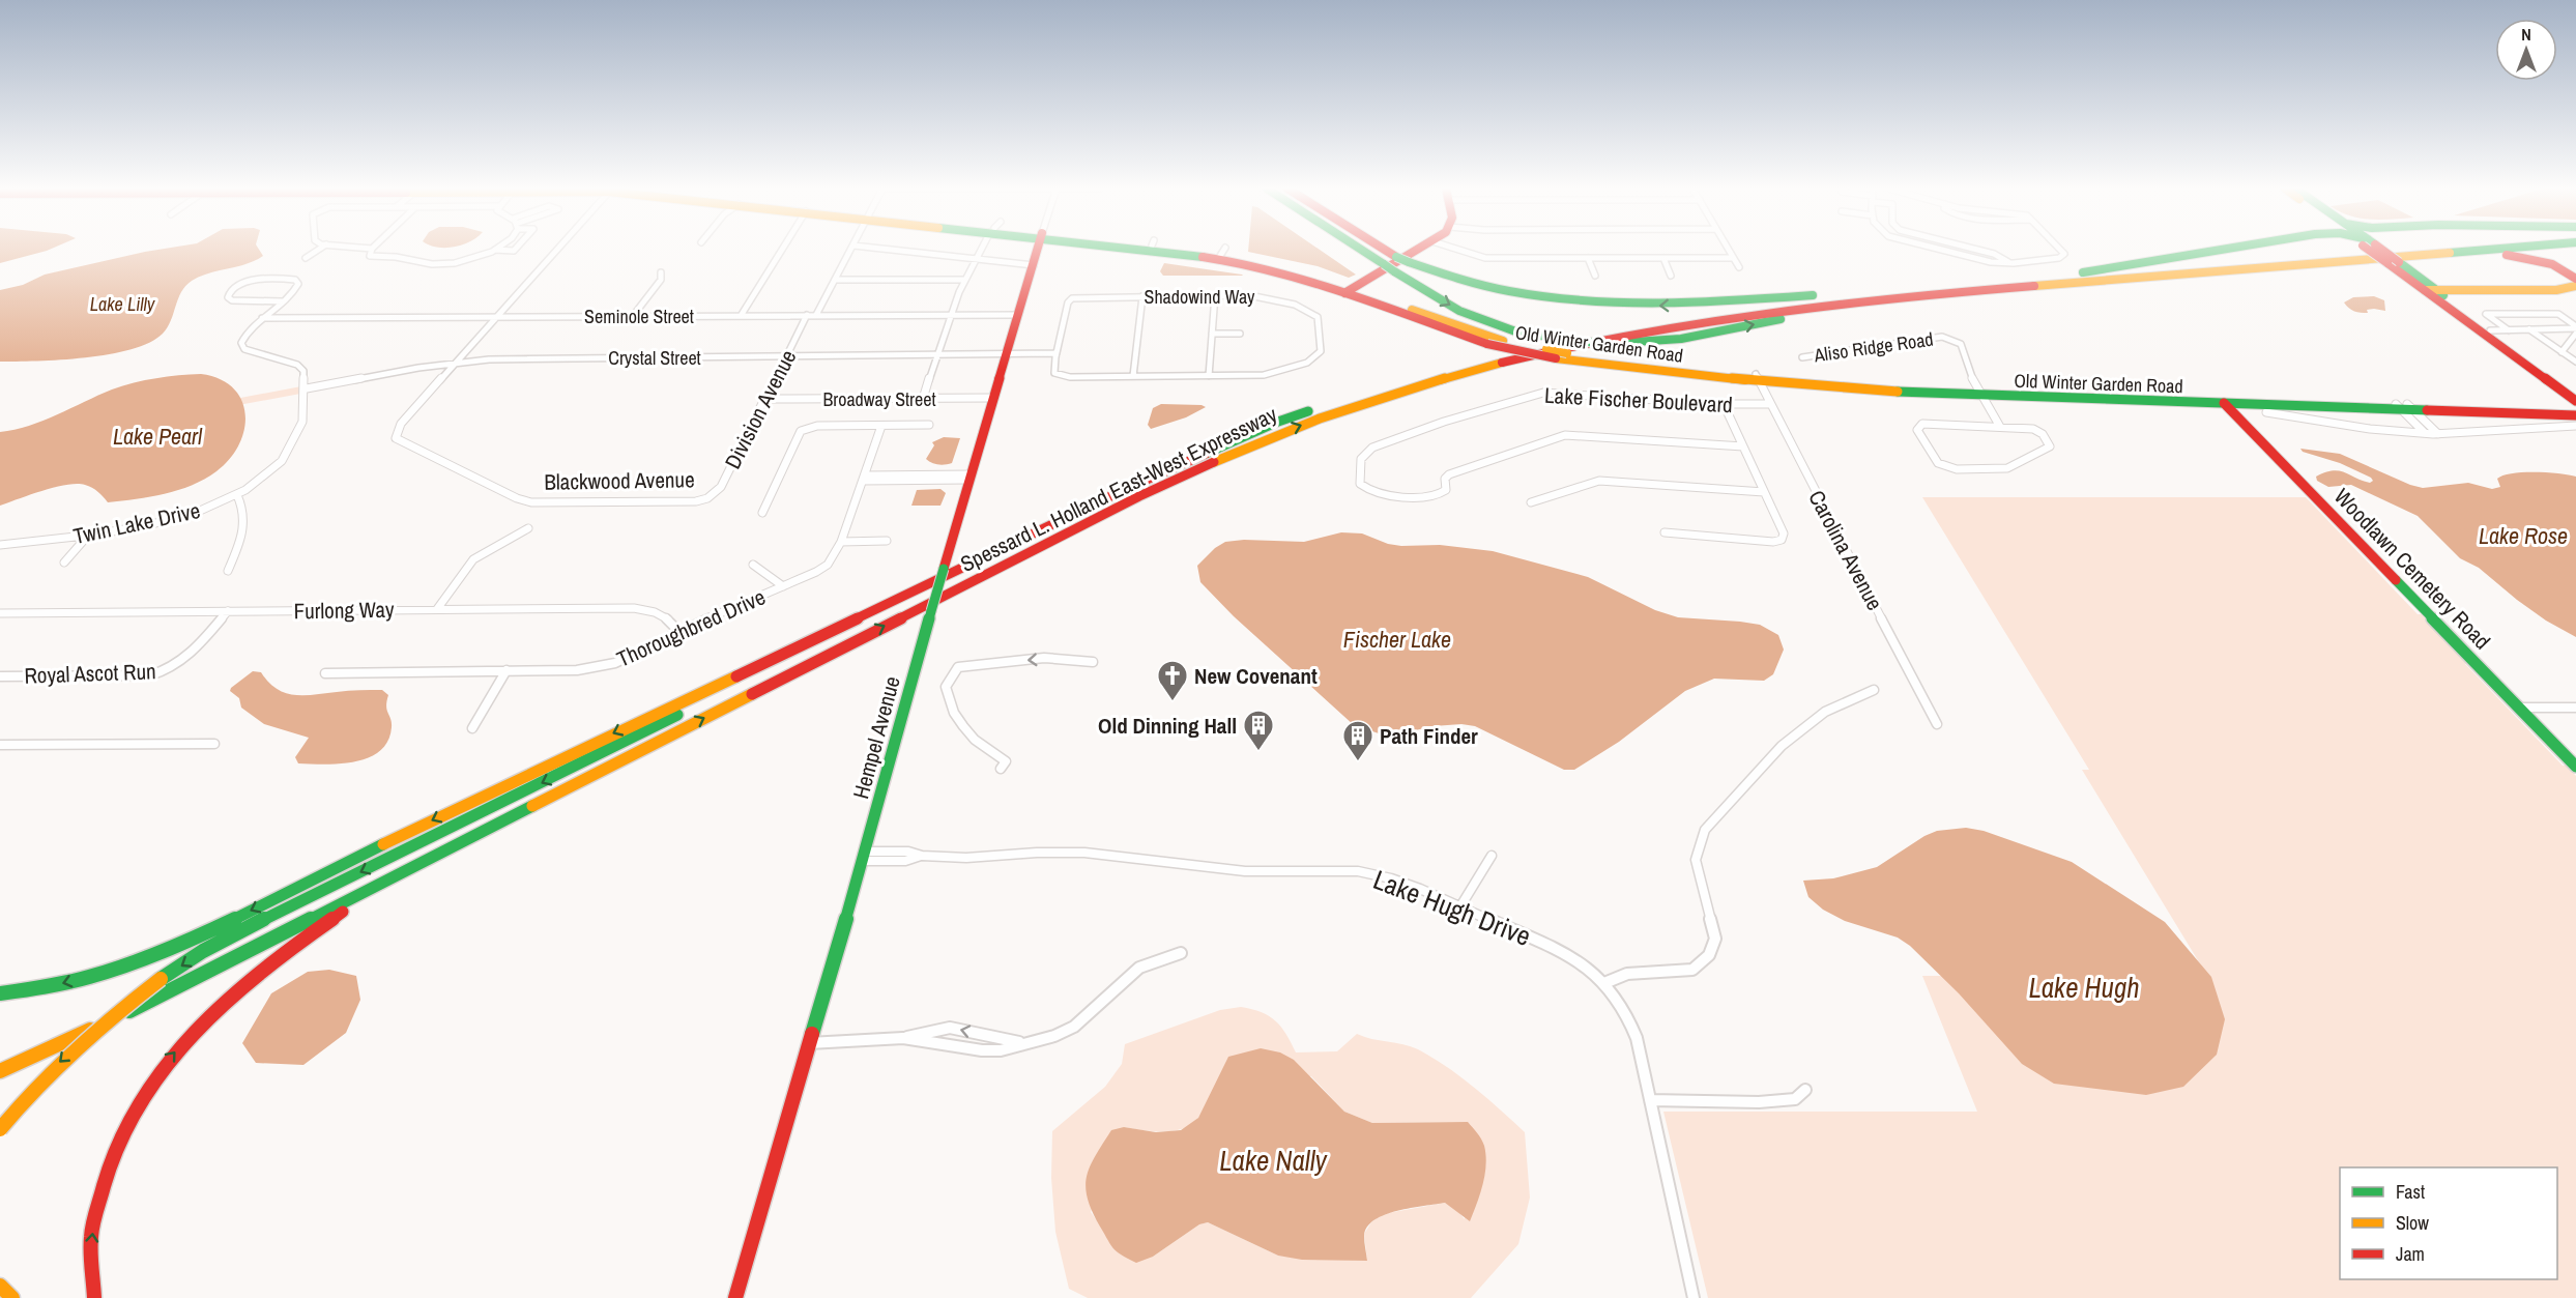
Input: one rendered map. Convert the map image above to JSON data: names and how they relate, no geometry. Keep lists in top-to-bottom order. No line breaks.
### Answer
{"streets":{"main road":["Old Winter Garden Road","Spessard L. Holland East-West Expressway","Woodlawn Cemetery Road","Hempel Avenue"],"street":["Shadowind Way","Seminole Street","Aliso Ridge Road","Crystal Street","Broadway Street","Lake Fischer Boulevard","Division Avenue","Blackwood Avenue","Twin Lake Drive","Carolina Avenue","Furlong Way","Thoroughbred Drive","Royal Ascot Run","Lake Hugh Drive"]},"crossings":[["Seminole Street","Division Avenue"],["Seminole Street","Blackwood Avenue"],["Seminole Street","Hempel Avenue"],["Old Winter Garden Road","Aliso Ridge Road"],["Old Winter Garden Road","Carolina Avenue"],["Old Winter Garden Road","Woodlawn Cemetery Road"],["Crystal Street","Division Avenue"],["Crystal Street","Blackwood Avenue"],["Crystal Street","Twin Lake Drive"],["Crystal Street","Hempel Avenue"],["Broadway Street","Division Avenue"],["Broadway Street","Hempel Avenue"],["Lake Fischer Boulevard","Carolina Avenue"],["Division Avenue","Blackwood Avenue"],["Furlong Way","Thoroughbred Drive"],["Furlong Way","Royal Ascot Run"],["Hempel Avenue","Lake Hugh Drive"]],"water":["Lake Lilly","Lake Pearl","Lake Rose","Fischer Lake","Lake Hugh","Lake Nally"],"places":{"church":["New Covenant"],"building":["Old Dinning Hall","Path Finder"]},"legend":["Fast","Slow","Jam"],"north":"top"}
